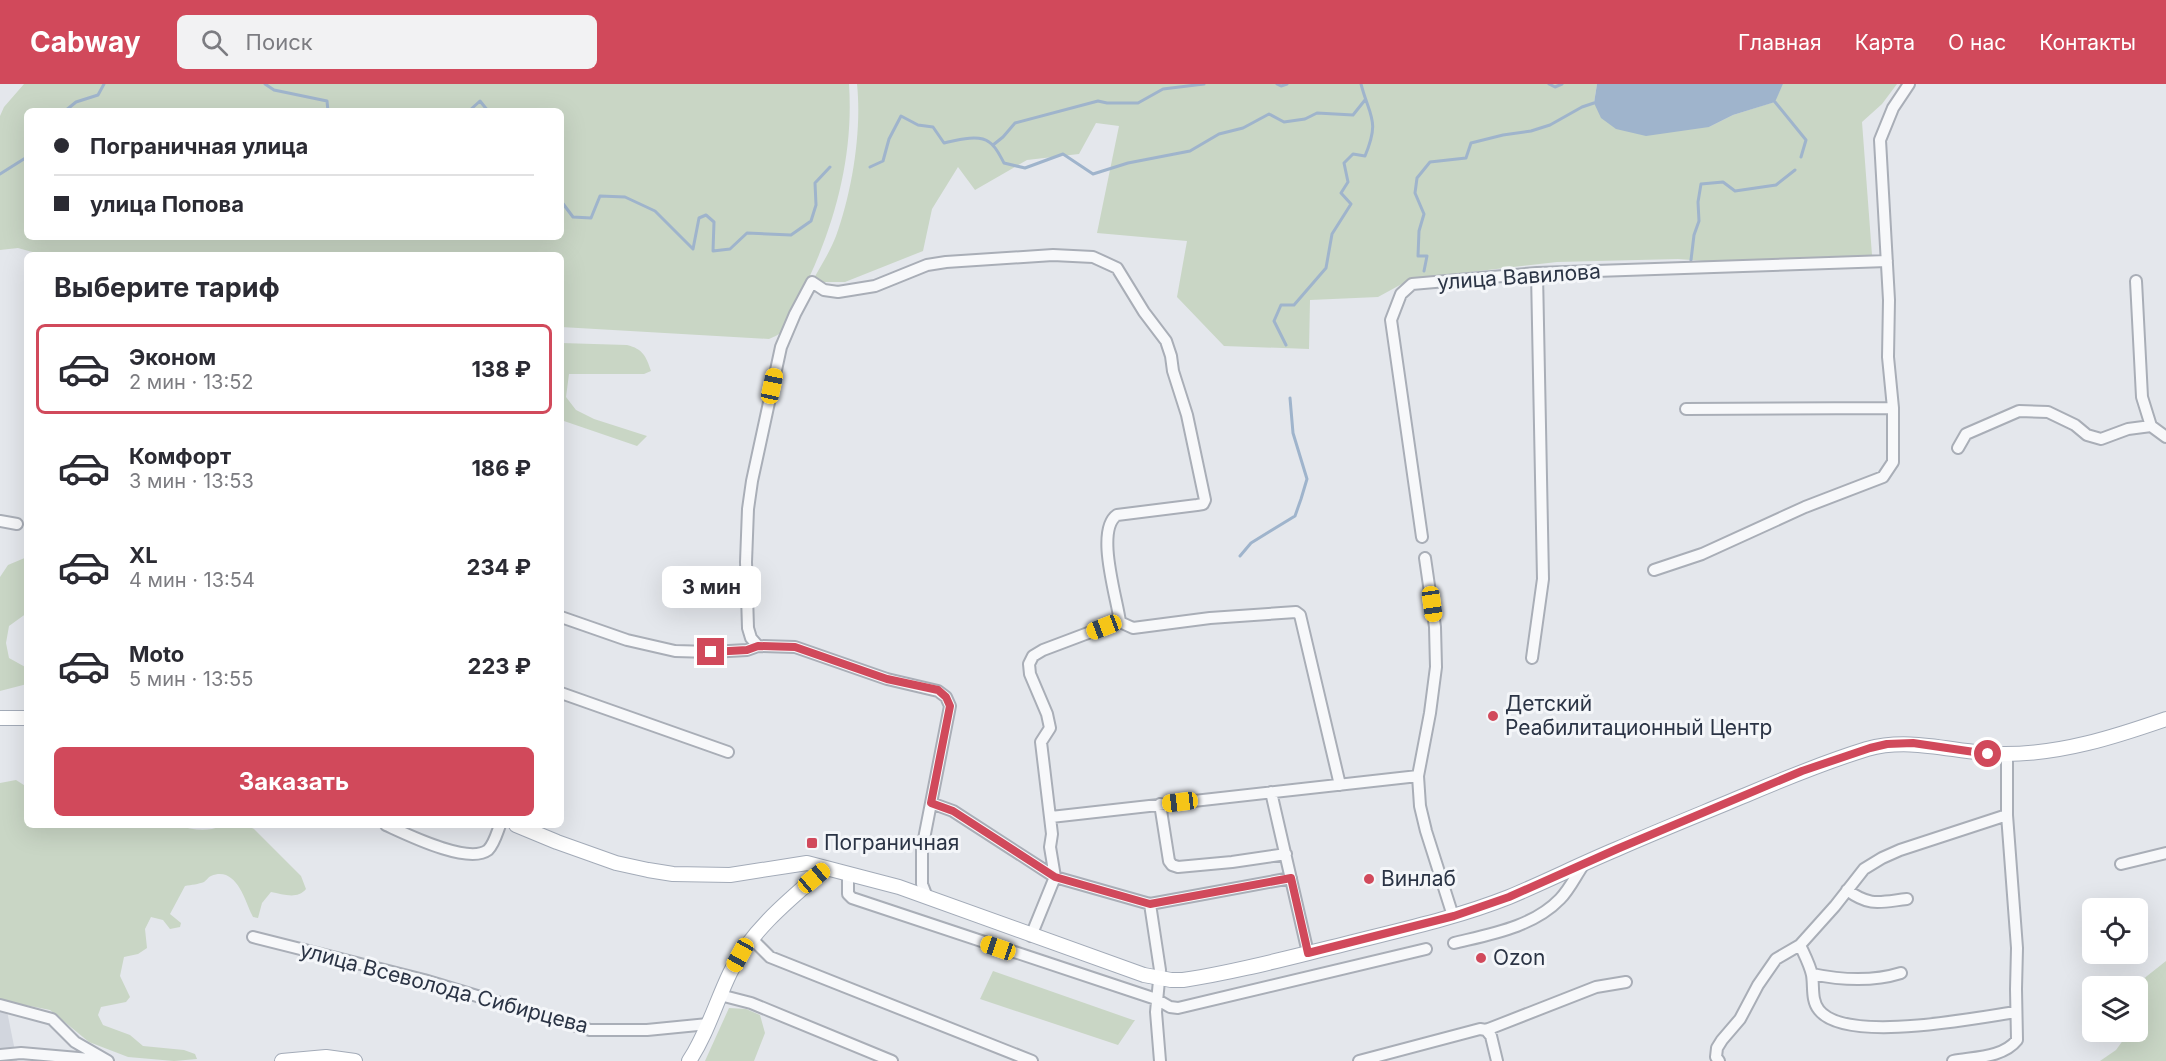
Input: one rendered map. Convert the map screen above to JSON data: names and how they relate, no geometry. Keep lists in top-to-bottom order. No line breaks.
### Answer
{"streets":{"street":["улица Вавилова","улица Всеволода Сибирцева"]},"places":{"other":["Детский Реабилитационный Центр","Винлаб","Ozon"],"transit":["Пограничная"]},"page":{"header":"Cabway","search":"Поиск","nav":["Главная","Карта","О нас","Контакты"],"banner":["Пограничная улица","улица Попова"],"heading":"Выберите тариф","list":[{"name":"Эконом","note":"2 мин · 13:52","value":"138 ₽"},{"name":"Комфорт","note":"3 мин · 13:53","value":"186 ₽"},{"name":"XL","note":"4 мин · 13:54","value":"234 ₽"},{"name":"Moto","note":"5 мин · 13:55","value":"223 ₽"}],"bubble":"3 мин","buttons":"Заказать"}}
